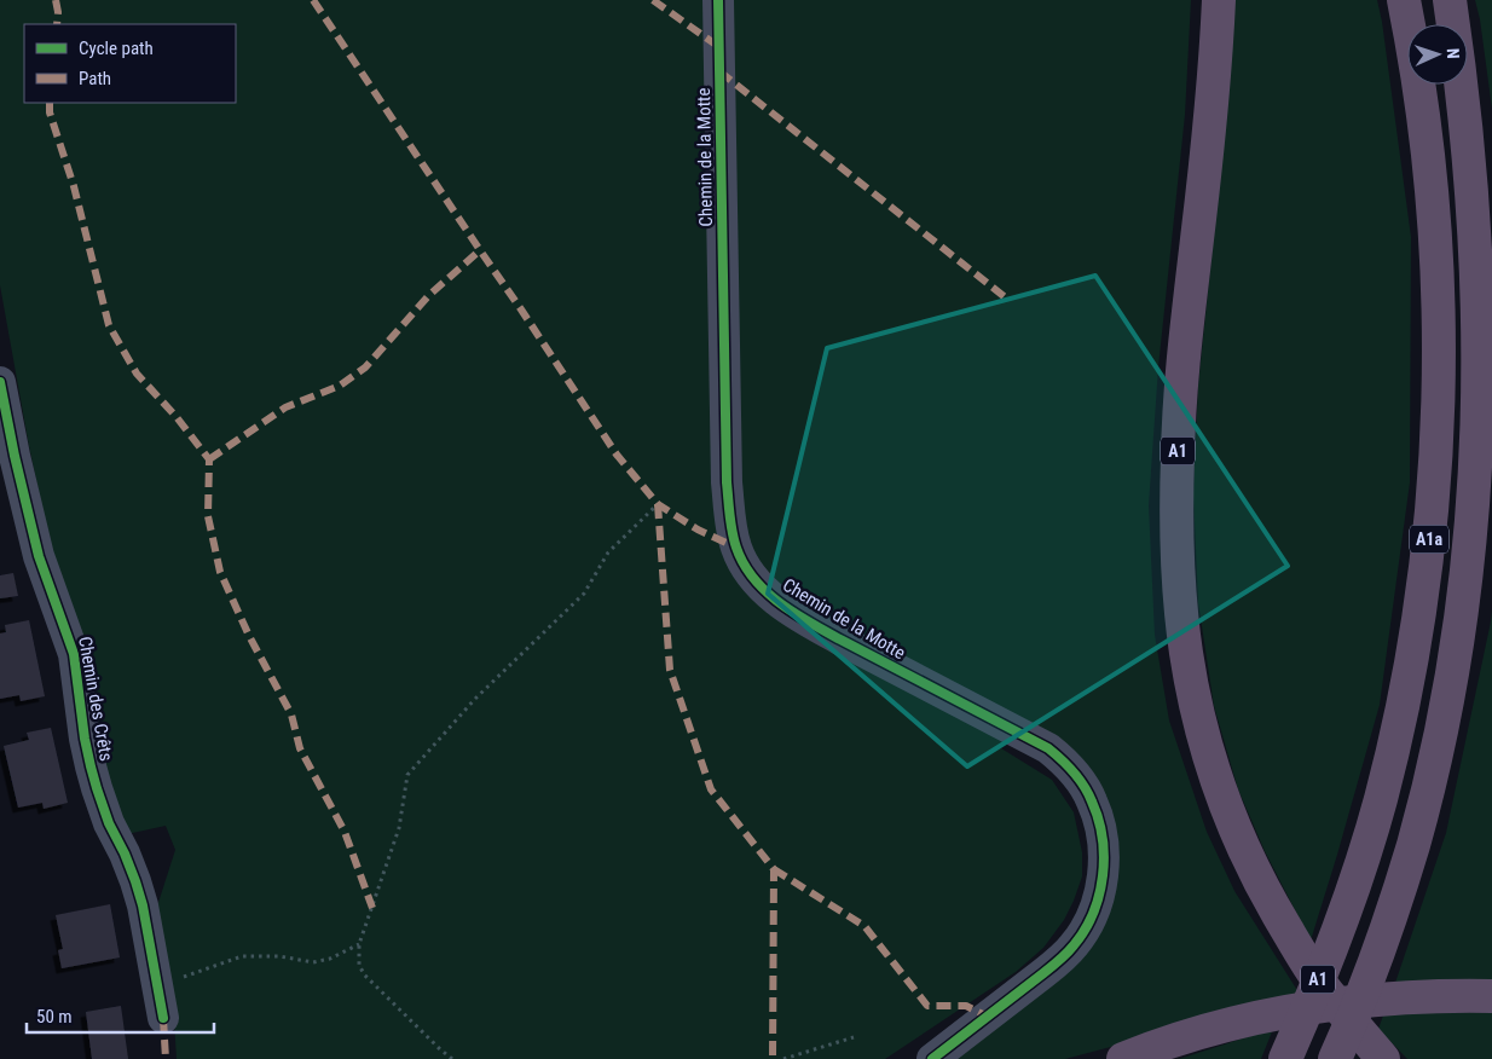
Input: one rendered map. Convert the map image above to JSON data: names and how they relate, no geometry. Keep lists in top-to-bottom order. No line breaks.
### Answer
{"streets":{"highway":["A1","A1a"],"street":["Chemin de la Motte","Chemin des Crêts"]},"legend":["Cycle path","Path"],"scale_bar":"50 m","north":"right"}
